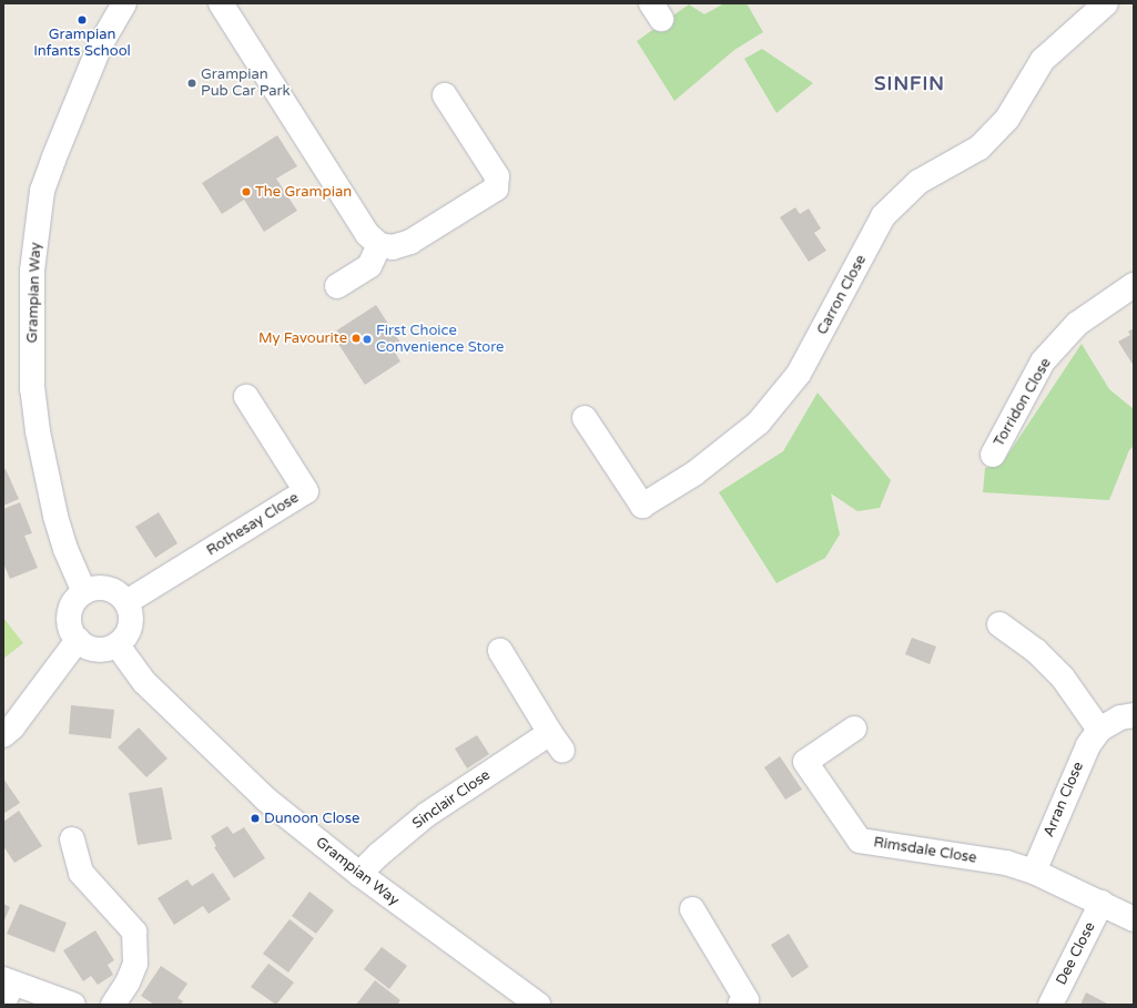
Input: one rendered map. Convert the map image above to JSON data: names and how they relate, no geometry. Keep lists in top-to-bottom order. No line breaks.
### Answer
{"streets":{"street":["Grampian Way","Carron Close","Torridon Close","Rothesay Close","Sinclair Close","Arran Close","Rimsdale Close","Dee Close"]},"crossings":[["Grampian Way","Rothesay Close"],["Grampian Way","Sinclair Close"],["Arran Close","Rimsdale Close"],["Rimsdale Close","Dee Close"]],"districts":["SINFIN"],"places":["Grampian Infants School","Grampian Pub Car Park","The Grampian","My Favourite","First Choice Convenience Store","Dunoon Close"]}
